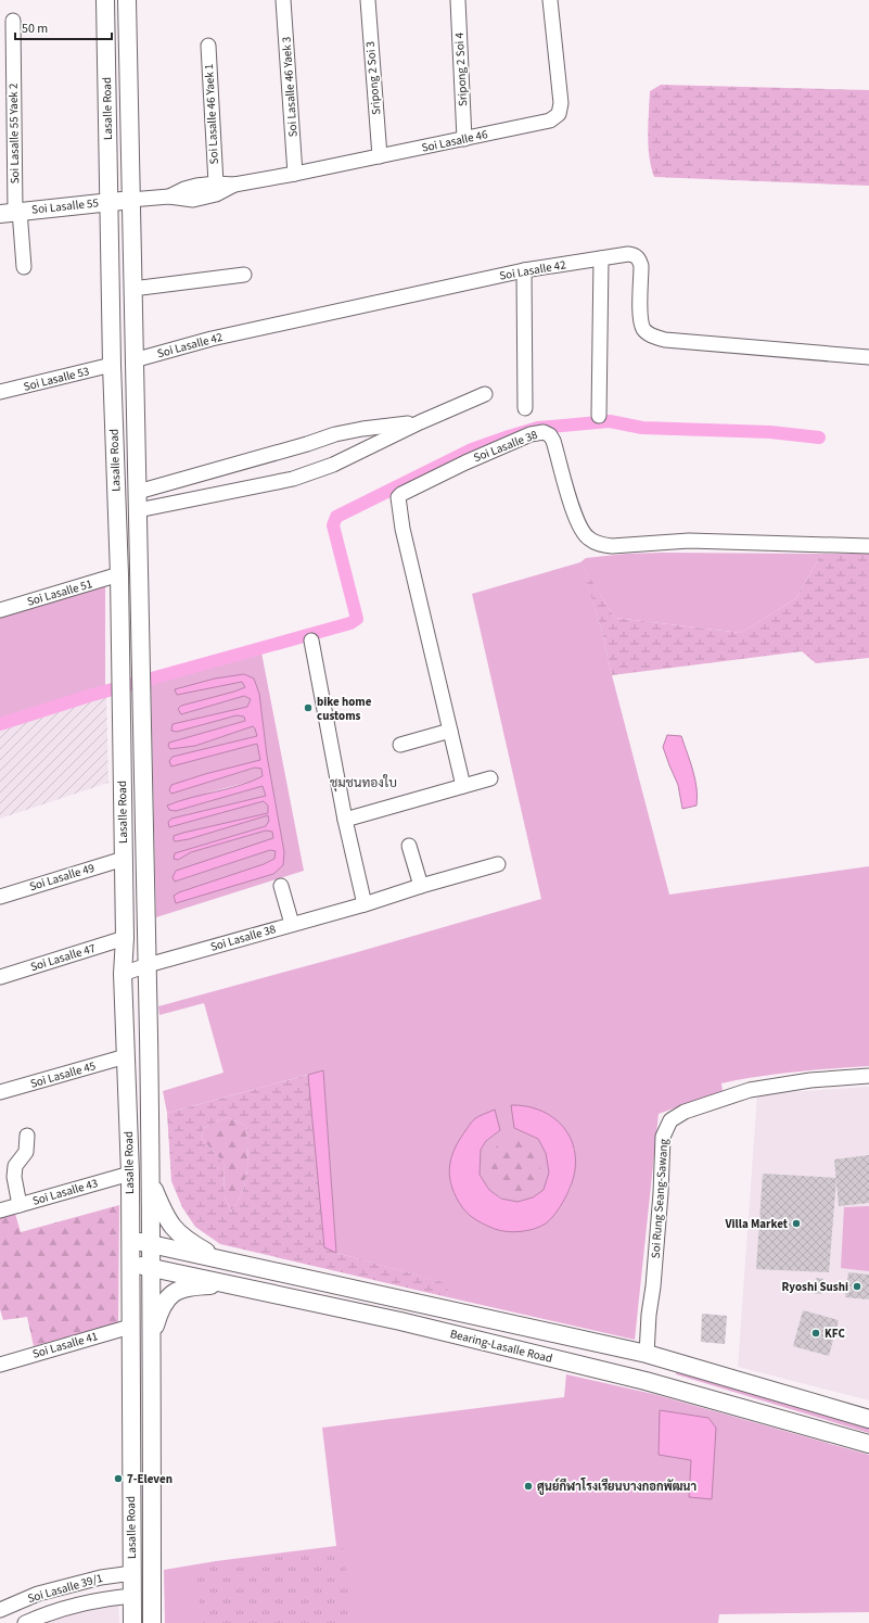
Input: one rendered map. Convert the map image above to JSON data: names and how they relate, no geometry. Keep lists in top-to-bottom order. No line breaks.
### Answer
{"streets":{"street":["Sripong 2 Soi 4","Sripong 2 Soi 3","Soi Lasalle 46 Yaek 3","Lasalle Road","Soi Lasalle 46 Yaek 1","Soi Lasalle 55 Yaek 2","Soi Lasalle 46","Soi Lasalle 55","Soi Lasalle 42","Soi Lasalle 53","Soi Lasalle 38","Soi Lasalle 51","Soi Lasalle 49","Soi Lasalle 47","Soi Lasalle 45","Soi Lasalle 43","Soi Rung Seang-Sawang","Soi Lasalle 41","Bearing-Lasalle Road","Soi Lasalle 39/1"]},"crossings":[["Sripong 2 Soi 4","Soi Lasalle 46"],["Sripong 2 Soi 3","Soi Lasalle 46"],["Soi Lasalle 46 Yaek 3","Soi Lasalle 46"],["Lasalle Road","Soi Lasalle 46"],["Lasalle Road","Soi Lasalle 55"],["Lasalle Road","Soi Lasalle 42"],["Lasalle Road","Soi Lasalle 53"],["Lasalle Road","Soi Lasalle 38"],["Lasalle Road","Soi Lasalle 51"],["Lasalle Road","Soi Lasalle 49"],["Lasalle Road","Soi Lasalle 47"],["Lasalle Road","Soi Lasalle 45"],["Lasalle Road","Soi Lasalle 43"],["Lasalle Road","Soi Lasalle 41"],["Lasalle Road","Bearing-Lasalle Road"],["Lasalle Road","Soi Lasalle 39/1"],["Soi Lasalle 46 Yaek 1","Soi Lasalle 46"],["Soi Lasalle 55 Yaek 2","Soi Lasalle 55"],["Soi Lasalle 46","Soi Lasalle 55"],["Soi Rung Seang-Sawang","Bearing-Lasalle Road"]],"districts":["ชุมชนทองใบ"],"places":["bike home customs","Villa Market","Ryoshi Sushi","KFC","7-Eleven","ศูนย์กีฬาโรงเรียนบางกอกพัฒนา"],"scale_bar":"50 m"}
